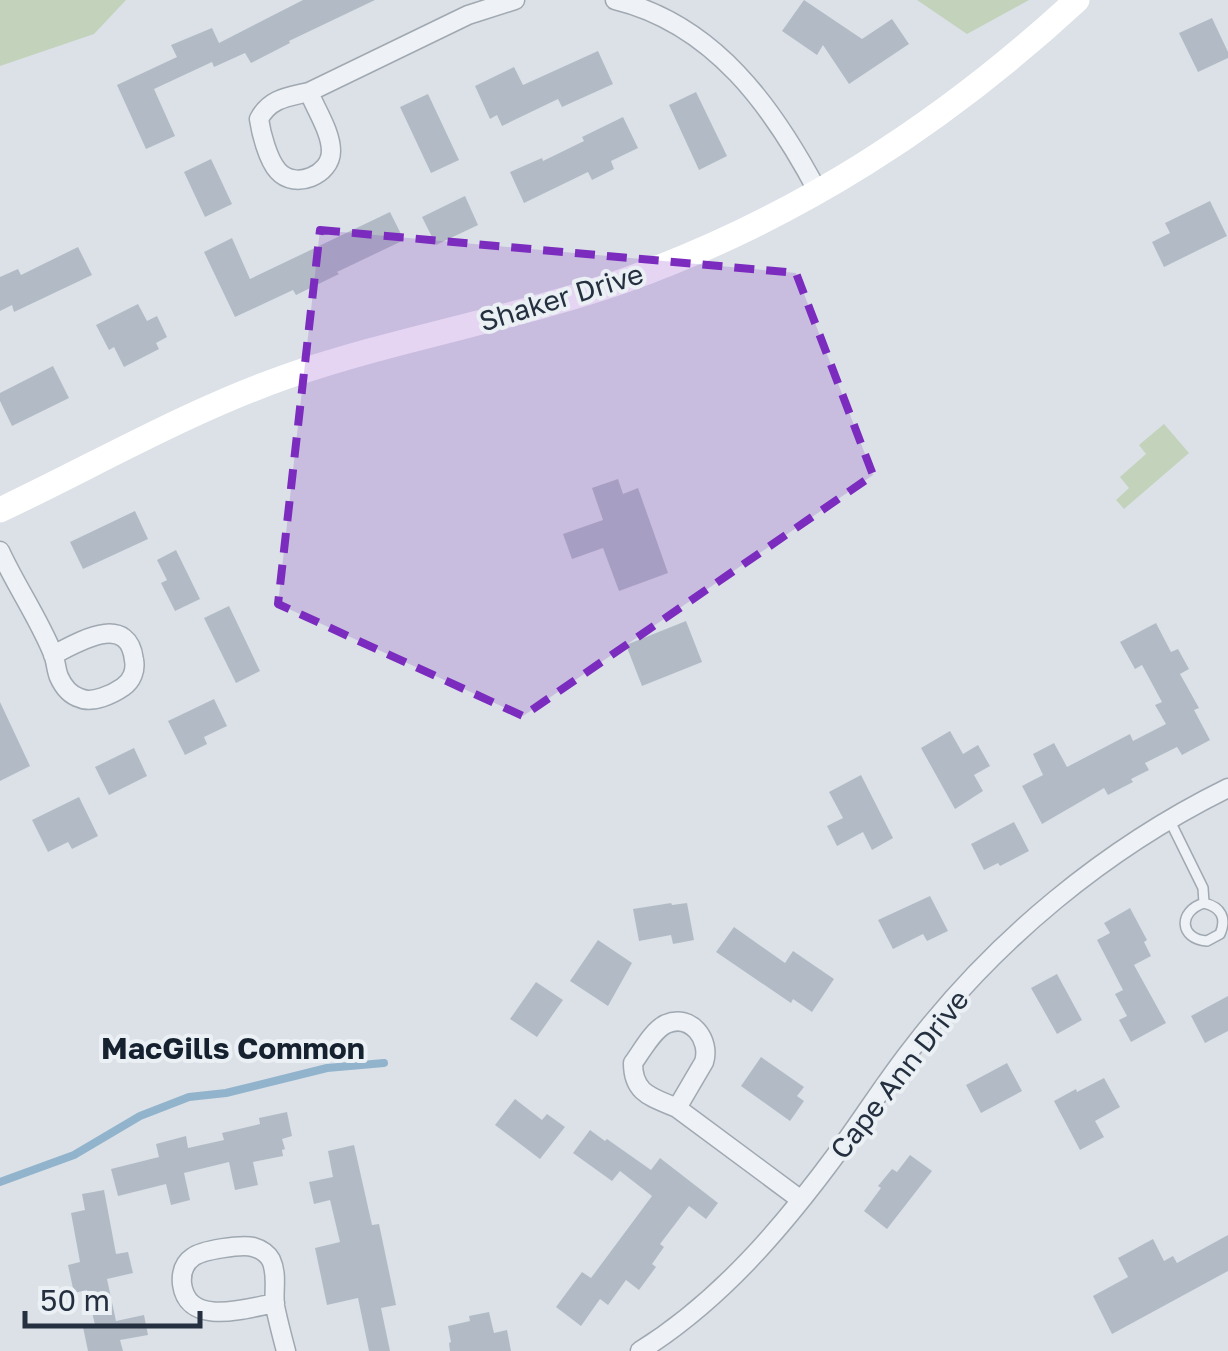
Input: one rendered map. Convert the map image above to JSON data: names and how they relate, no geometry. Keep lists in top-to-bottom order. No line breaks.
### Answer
{"streets":{"street":["Shaker Drive","Cape Ann Drive"]},"districts":["MacGills Common"],"scale_bar":"50 m"}
